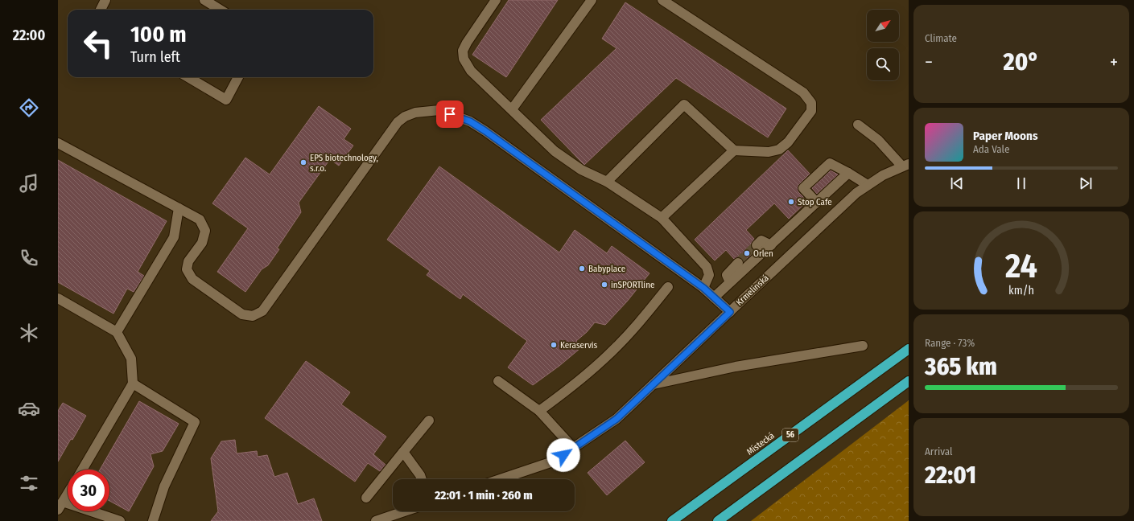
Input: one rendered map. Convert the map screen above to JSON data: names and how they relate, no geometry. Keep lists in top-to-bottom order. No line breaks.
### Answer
{"streets":{"highway":["56","Místecká"],"street":["Krmelínská"]},"places":["EPS biotechnology, s.r.o.","Stop Cafe","Orlen","Babyplace","inSPORTline","Keraservis"],"north":"top right","page":{"tabs":"22:00","tile":["Climate",["Range · 73%","365 km"],["Arrival","22:01"]],"turn":["100 m","Turn left"],"heat":["−","20°","+"],"song":["Paper Moons","Ada Vale"],"limit":"30","trip":"22:01 · 1 min · 260 m","gauge":["24","km/h"]}}
